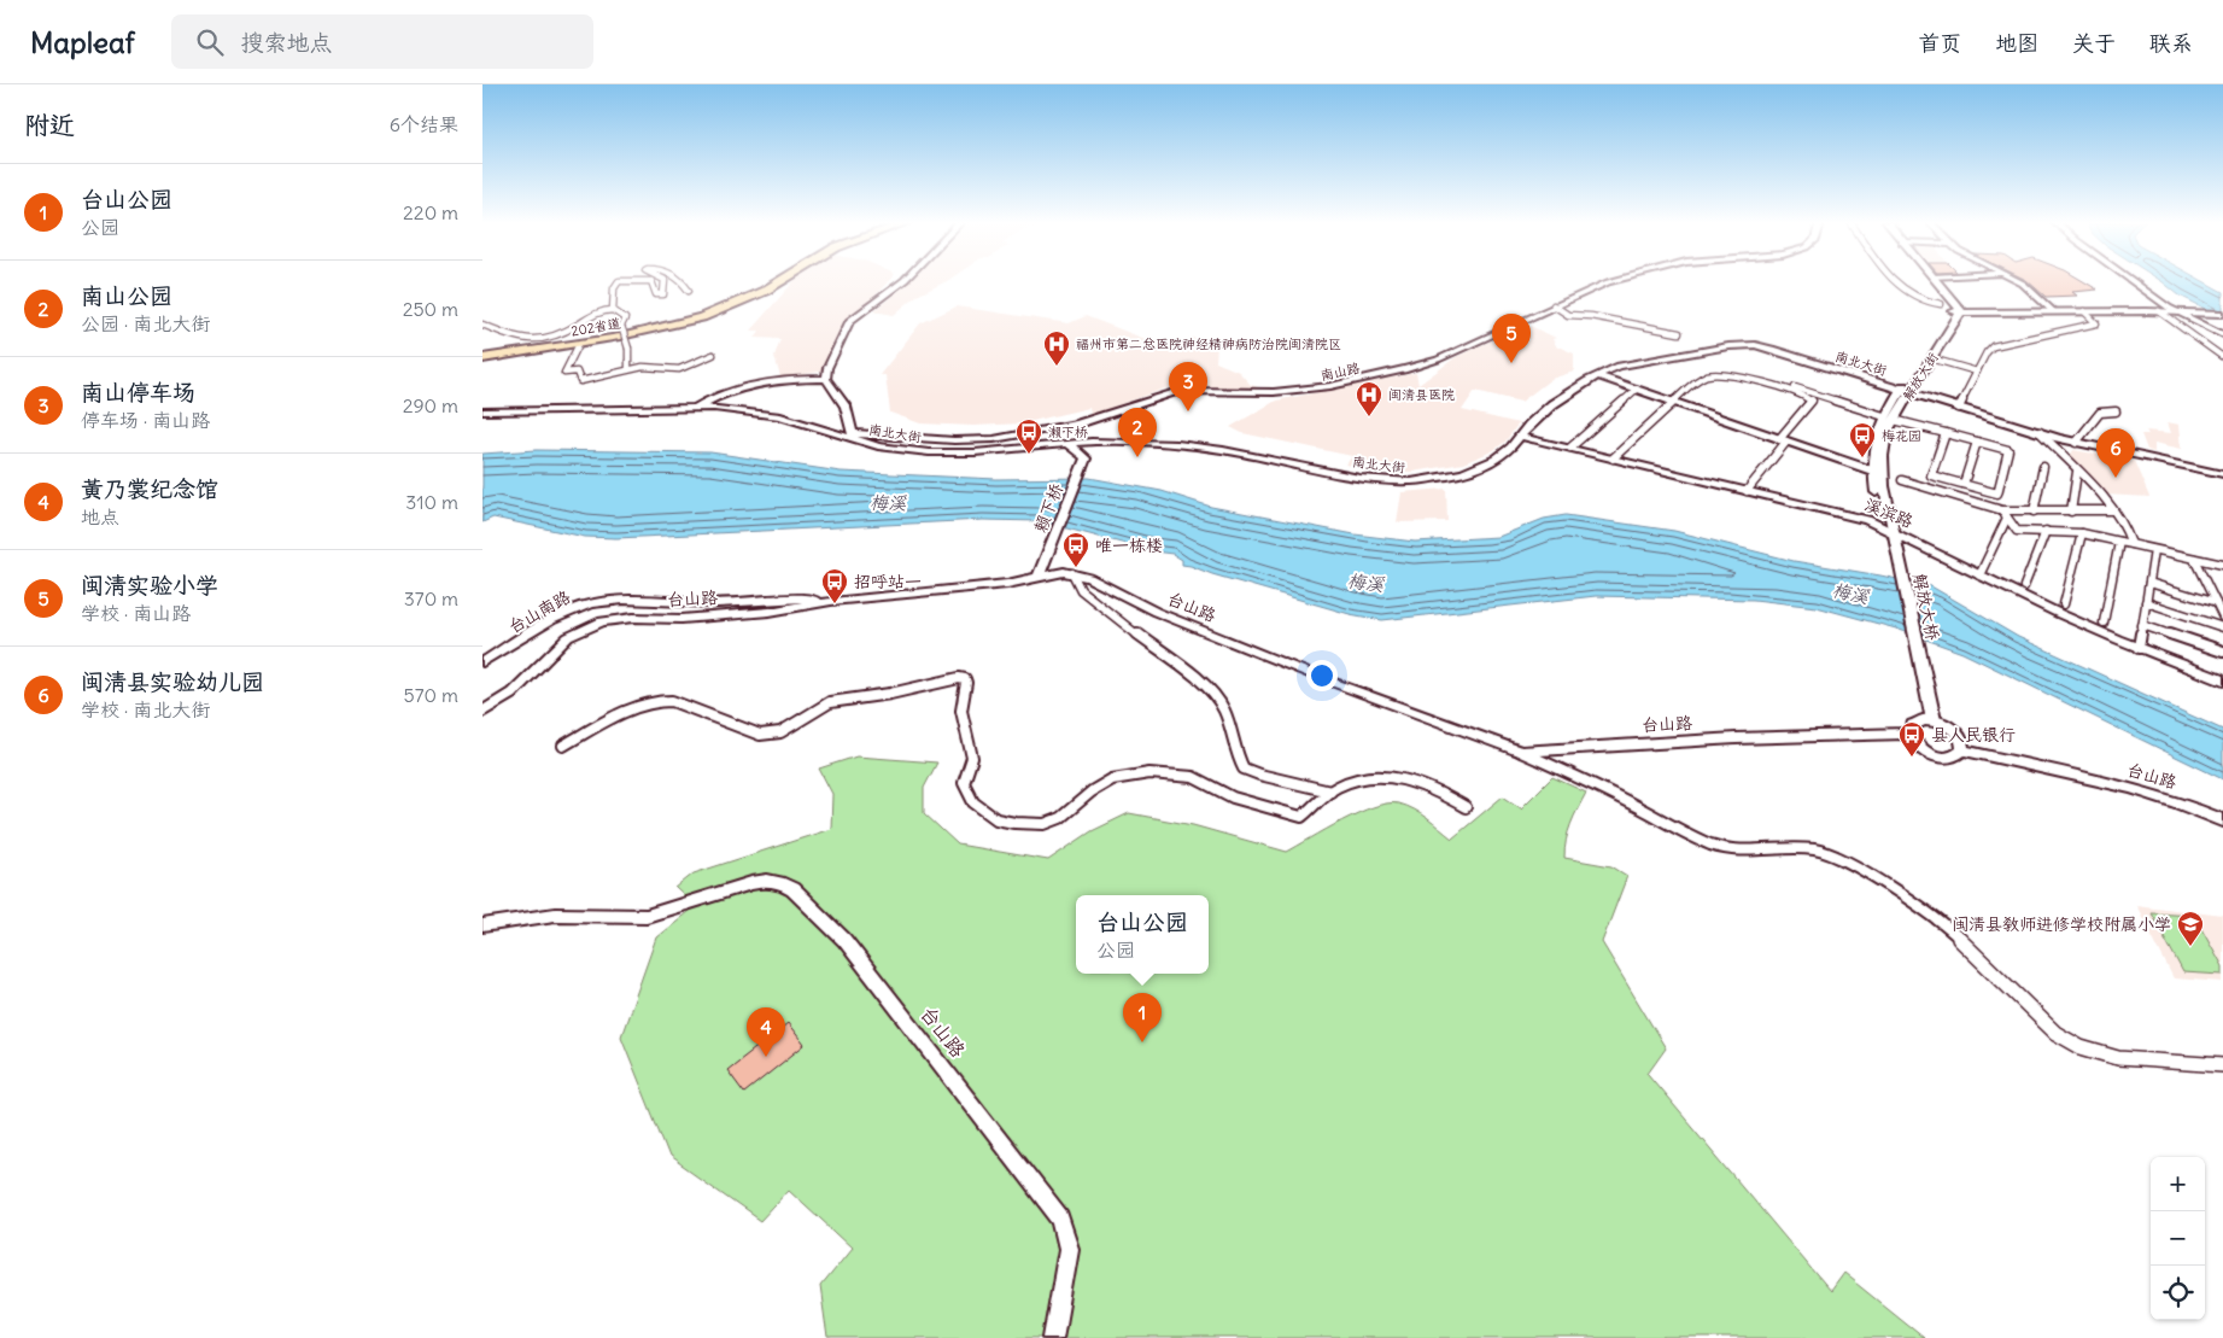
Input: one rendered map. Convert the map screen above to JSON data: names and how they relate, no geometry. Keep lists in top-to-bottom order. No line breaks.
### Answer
{"streets":{"main road":["202省道","解放大街","解放大桥"],"street":["南北大街","南山路","赖下桥","溪滨路","台山路","台山南路"]},"crossings":[["南北大街","南山路"],["南北大街","解放大街"],["南北大街","溪滨路"],["解放大街","溪滨路"],["解放大街","解放大桥"],["赖下桥","台山路"],["台山路","解放大桥"],["台山路","台山南路"]],"water":["梅溪"],"places":{"hospital":["福州市第二总医院神经精神病防治院闽清院区","闽清县医院"],"bus stop":["濑下桥","梅花园","唯一栋楼","招呼站一","县人民银行"],"school or university":["闽清县教师进修学校附属小学"]},"page":{"header":"Mapleaf","search":"搜索地点","nav":["首页","地图","关于","联系"],"heading":["附近","6个结果"],"list":[{"mark":"1","name":"台山公园","note":"公园","value":"220 m"},{"mark":"2","name":"南山公园","note":"公园 · 南北大街","value":"250 m"},{"mark":"3","name":"南山停车场","note":"停车场 · 南山路","value":"290 m"},{"mark":"4","name":"黄乃裳纪念馆","note":"地点","value":"310 m"},{"mark":"5","name":"闽清实验小学","note":"学校 · 南山路","value":"370 m"},{"mark":"6","name":"闽清县实验幼儿园","note":"学校 · 南北大街","value":"570 m"}],"pins":["5","3","2","6","1","4"],"popup":["台山公园","公园"],"map_buttons":["+","−"]}}
